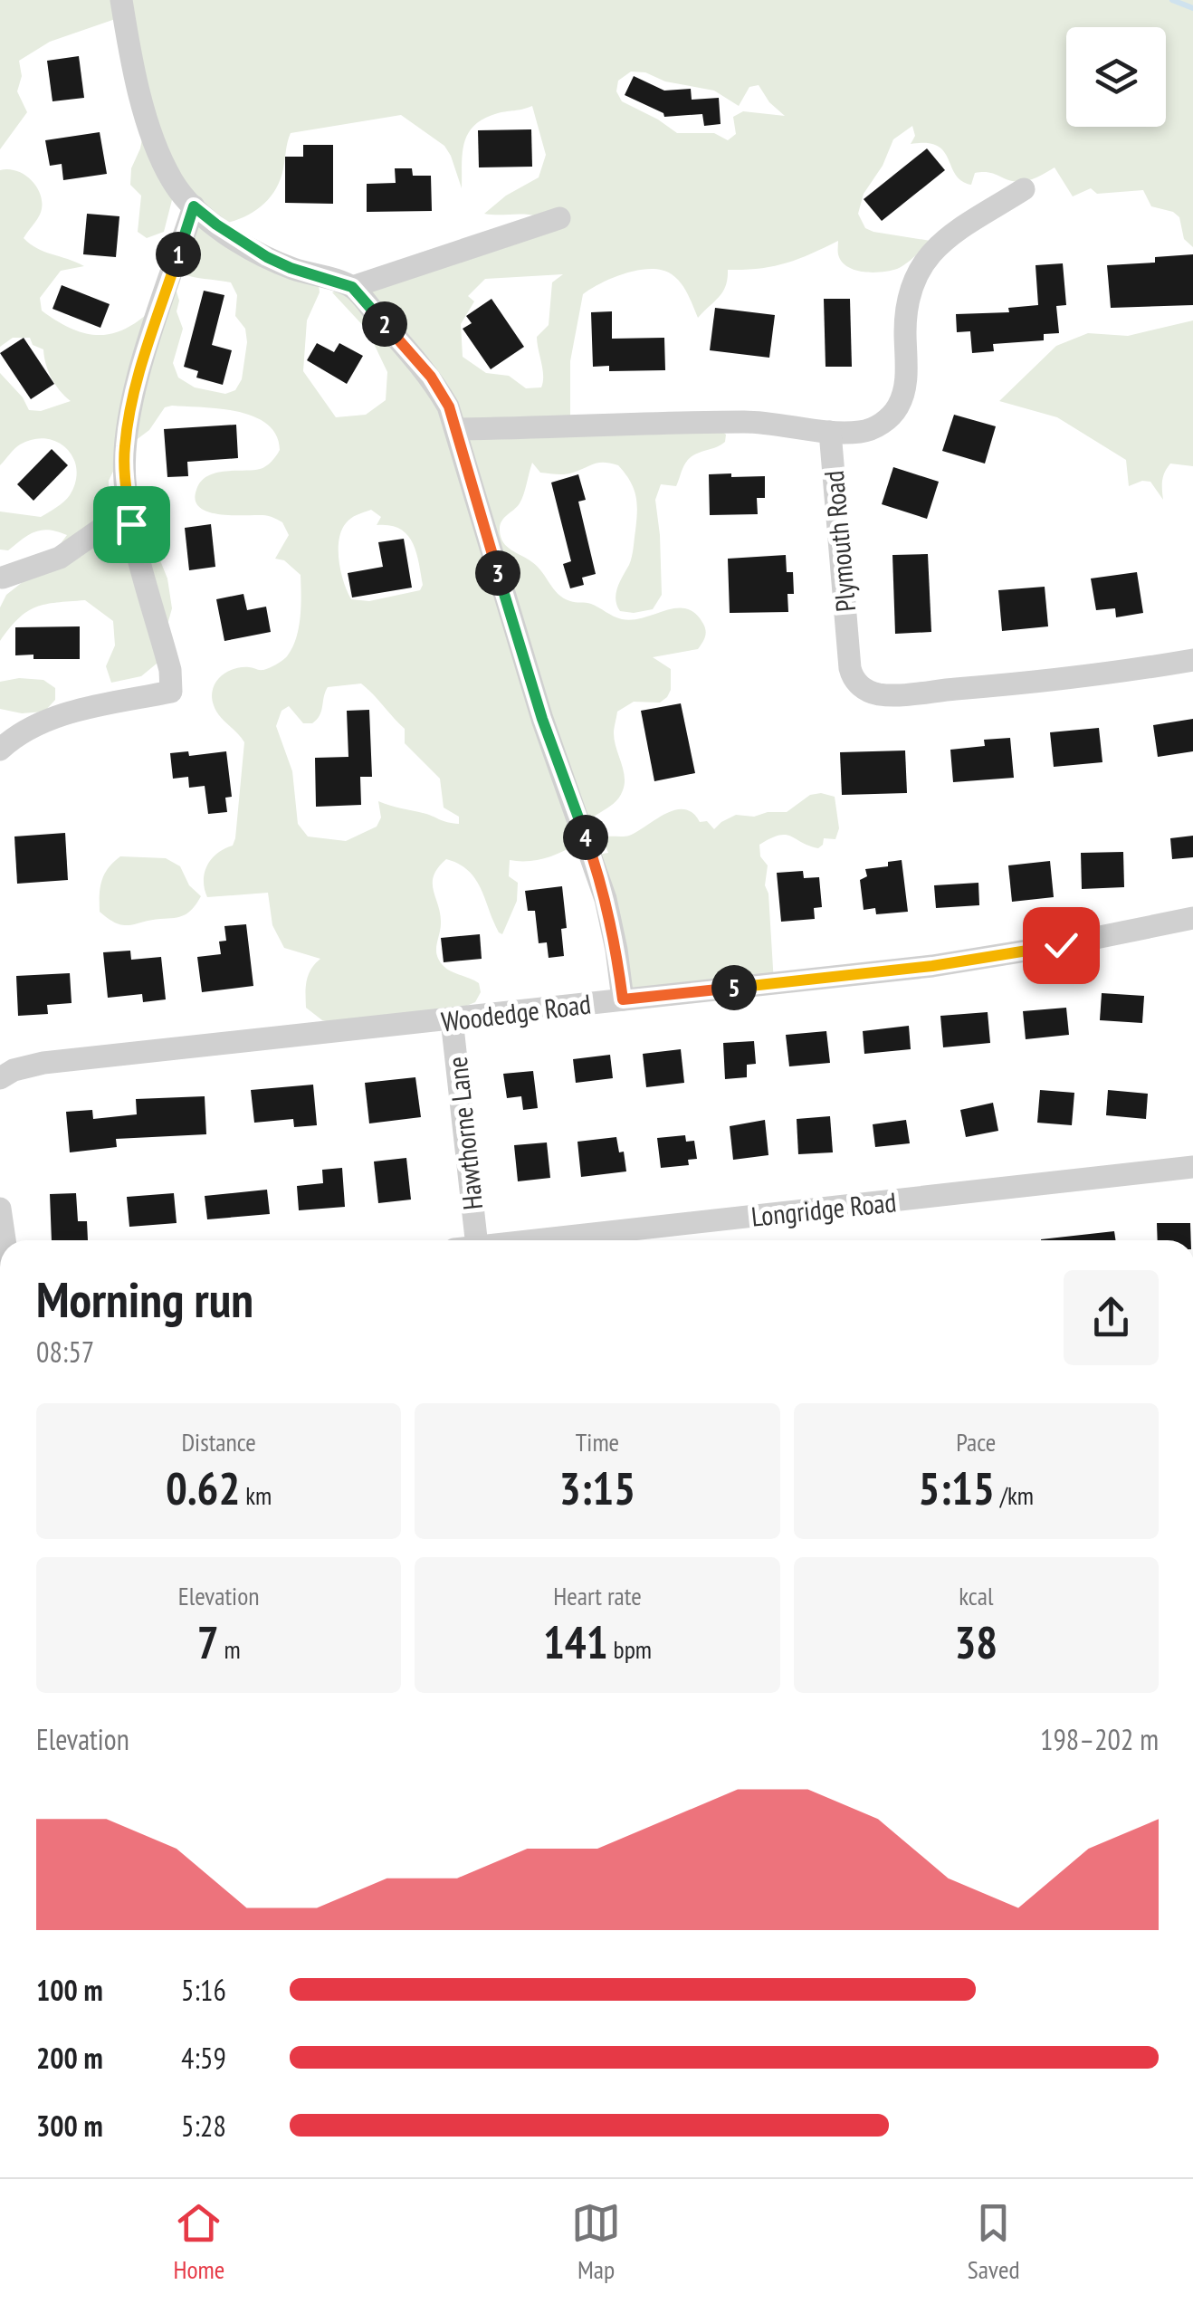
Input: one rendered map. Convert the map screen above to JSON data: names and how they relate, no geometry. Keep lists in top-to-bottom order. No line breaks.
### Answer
{"streets":{"street":["Plymouth Road","Woodedge Road","Hawthorne Lane","Longridge Road"]},"crossings":[["Woodedge Road","Hawthorne Lane"]],"page":{"pins":["1","2","3","4","5"],"heading":["Morning run","08:57"],"stats":[["Distance","0.62 km"],["Time","3:15"],["Pace","5:15 /km"],["Elevation","7 m"],["Heart rate","141 bpm"],["kcal","38"]],"chart":["Elevation","198–202 m"],"list":[{"name":"100 m","note":"5:16"},{"name":"200 m","note":"4:59"},{"name":"300 m","note":"5:28"}],"tabs":["Home","Map","Saved"]}}
